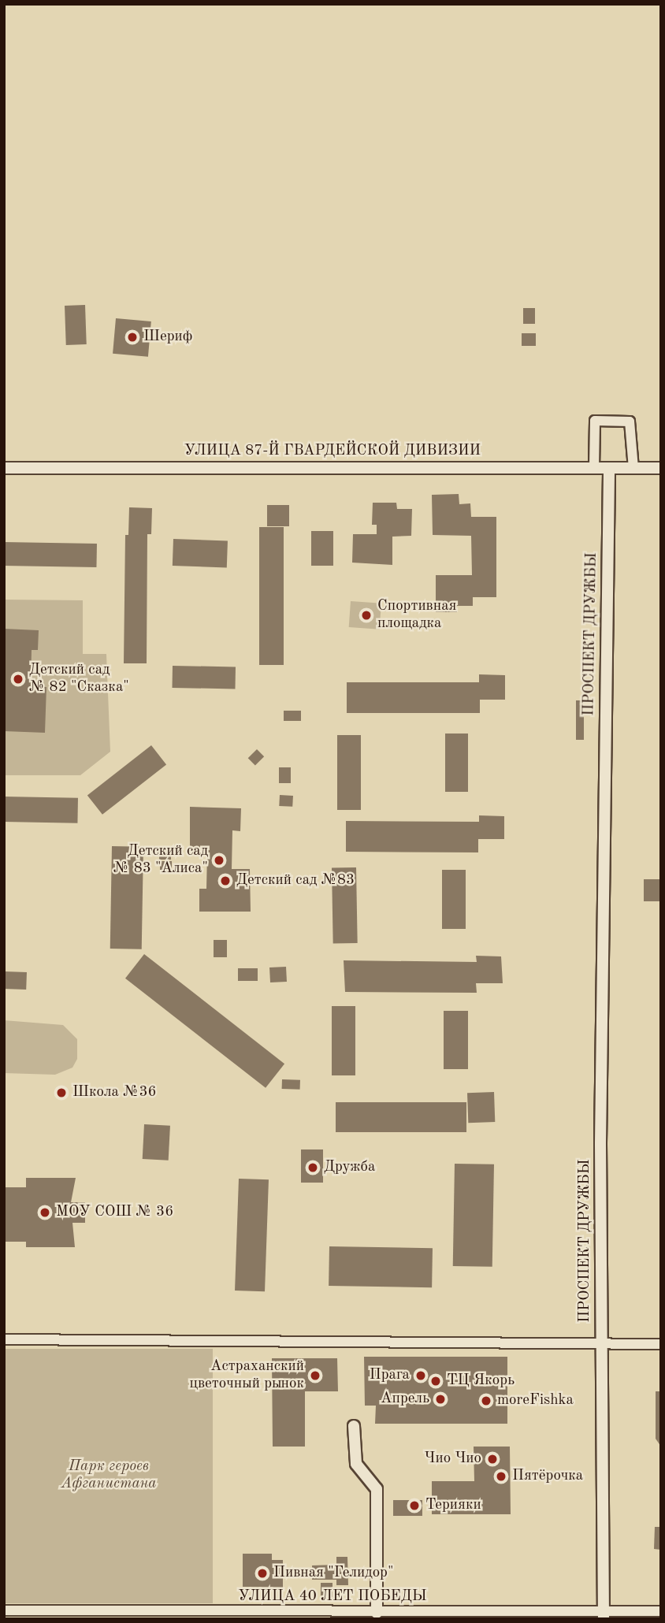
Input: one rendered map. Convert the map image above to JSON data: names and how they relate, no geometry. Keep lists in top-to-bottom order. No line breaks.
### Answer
{"streets":{"street":["УЛИЦА 87-Й ГВАРДЕЙСКОЙ ДИВИЗИИ","ПРОСПЕКТ ДРУЖБЫ","УЛИЦА 40 ЛЕТ ПОБЕДЫ"]},"crossings":[["УЛИЦА 87-Й ГВАРДЕЙСКОЙ ДИВИЗИИ","ПРОСПЕКТ ДРУЖБЫ"],["ПРОСПЕКТ ДРУЖБЫ","УЛИЦА 40 ЛЕТ ПОБЕДЫ"]],"parks":["Парк героев Афганистана"],"places":["Шериф","Спортивная площадка","Детский сад № 82 \"Сказка\"","Детский сад № 83 \"Алиса\"","Детский сад №83","Школа №36","Дружба","МОУ СОШ № 36","Астраханский цветочный рынок","Прага","ТЦ Якорь","Апрель","moreFishka","Чио Чио","Пятёрочка","Терияки","Пивная \"Гелидор\""]}
